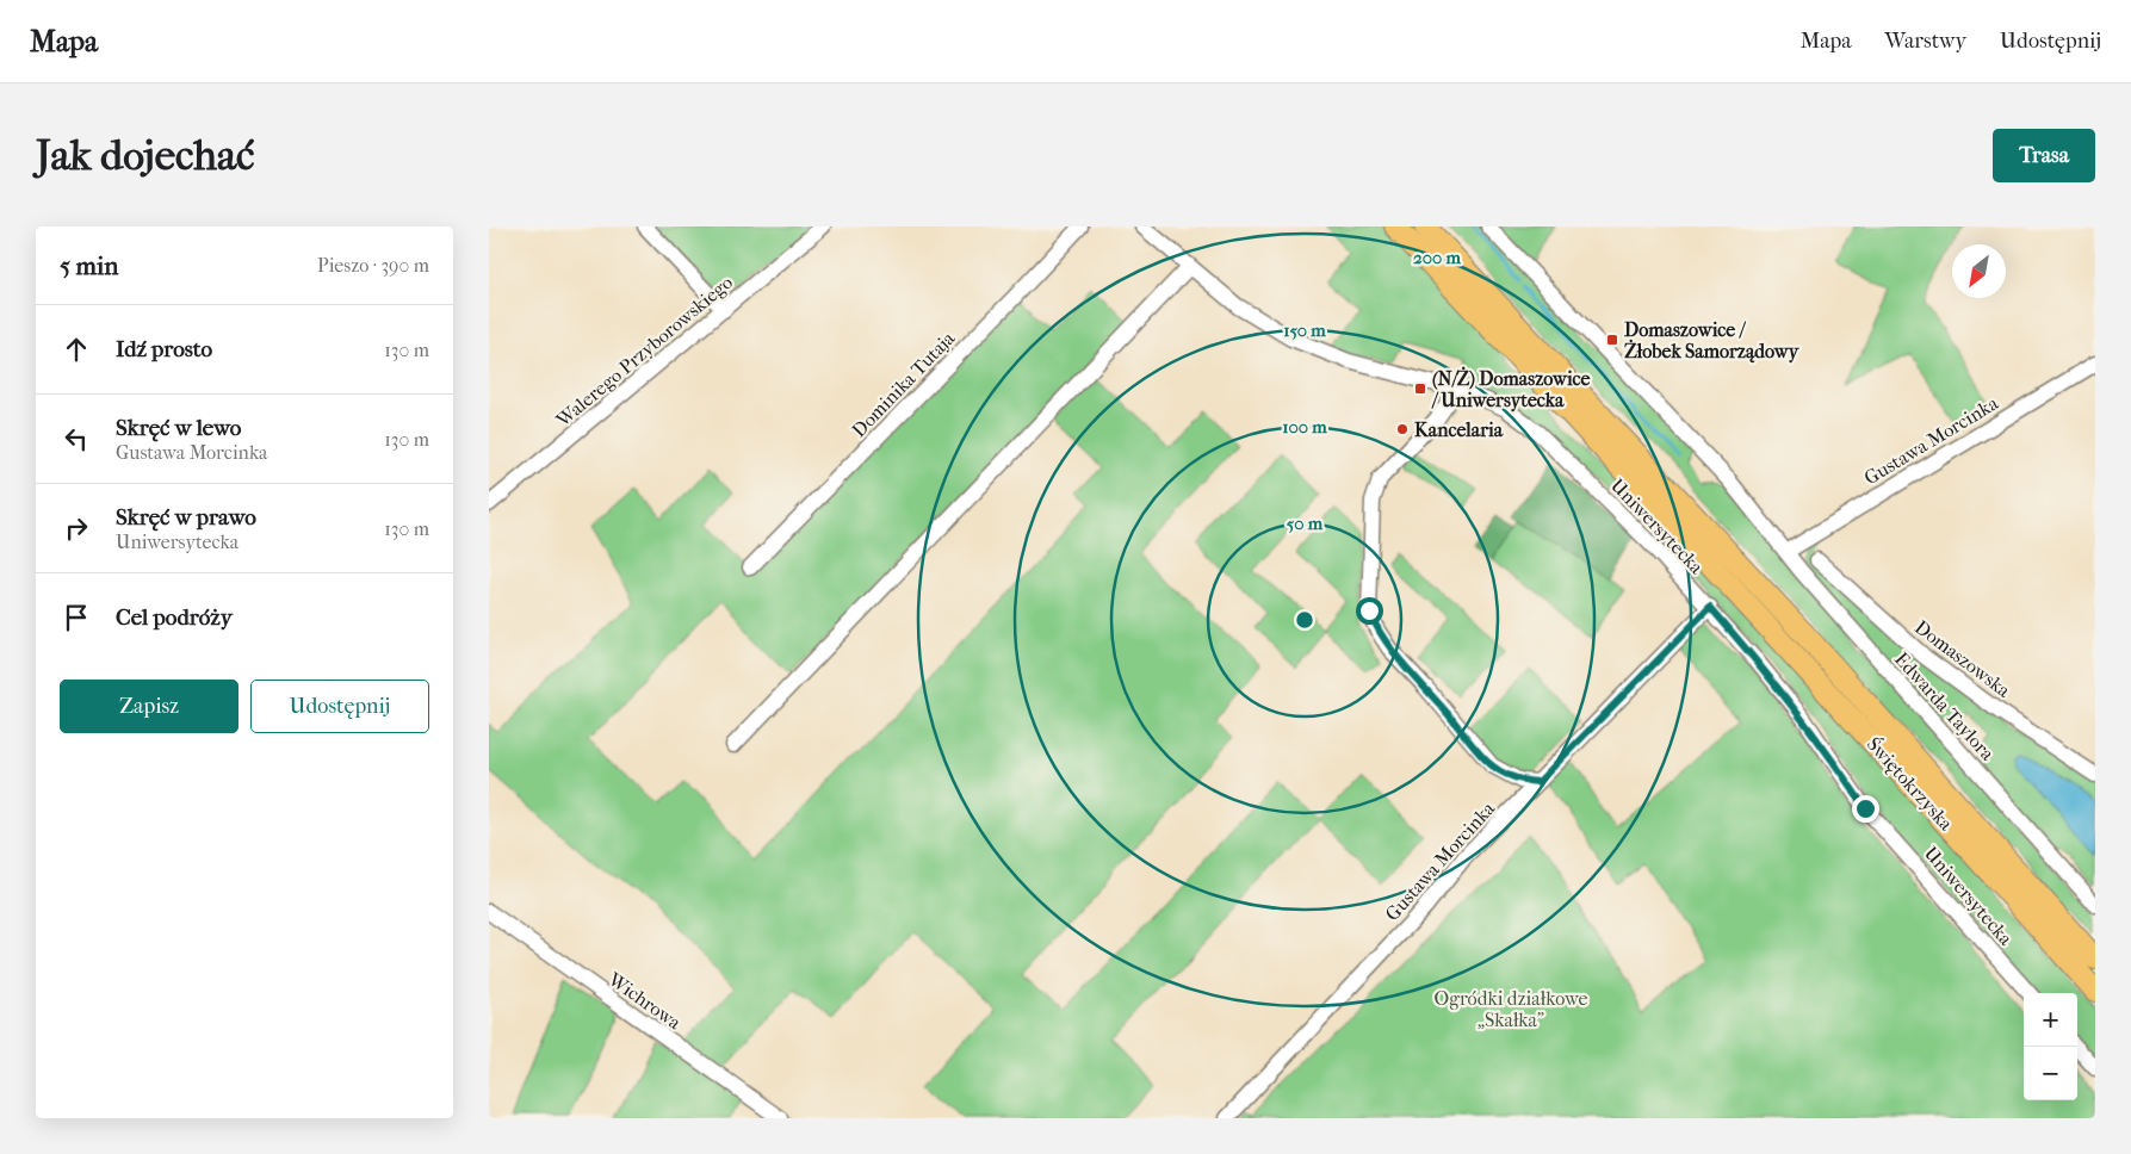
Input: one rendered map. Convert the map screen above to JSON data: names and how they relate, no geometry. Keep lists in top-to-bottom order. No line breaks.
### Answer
{"streets":{"highway":["Świętokrzyska"],"street":["Walerego Przyborowskiego","Dominika Tutaja","Gustawa Morcinka","Uniwersytecka","Domaszowska","Edwarda Taylora","Wichrowa"]},"crossings":[["Gustawa Morcinka","Uniwersytecka"],["Gustawa Morcinka","Edwarda Taylora"]],"parks":["Ogródki działkowe „Skałka”"],"places":{"transit":["Domaszowice / Żłobek Samorządowy","(N/Ż) Domaszowice / Uniwersytecka"],"other":["Kancelaria"]},"north":"bottom left","page":{"header":"Mapa","nav":["Mapa","Warstwy","Udostępnij"],"buttons":["Trasa",["Zapisz","Udostępnij"]],"title":"Jak dojechać","heading":["5 min","Pieszo · 390 m"],"list":[["Idź prosto","130 m"],["Skręć w lewo","Gustawa Morcinka","130 m"],["Skręć w prawo","Uniwersytecka","130 m"],"Cel podróży"],"map_buttons":["+","−"]},"rings":["200 m","150 m","100 m","50 m"]}
